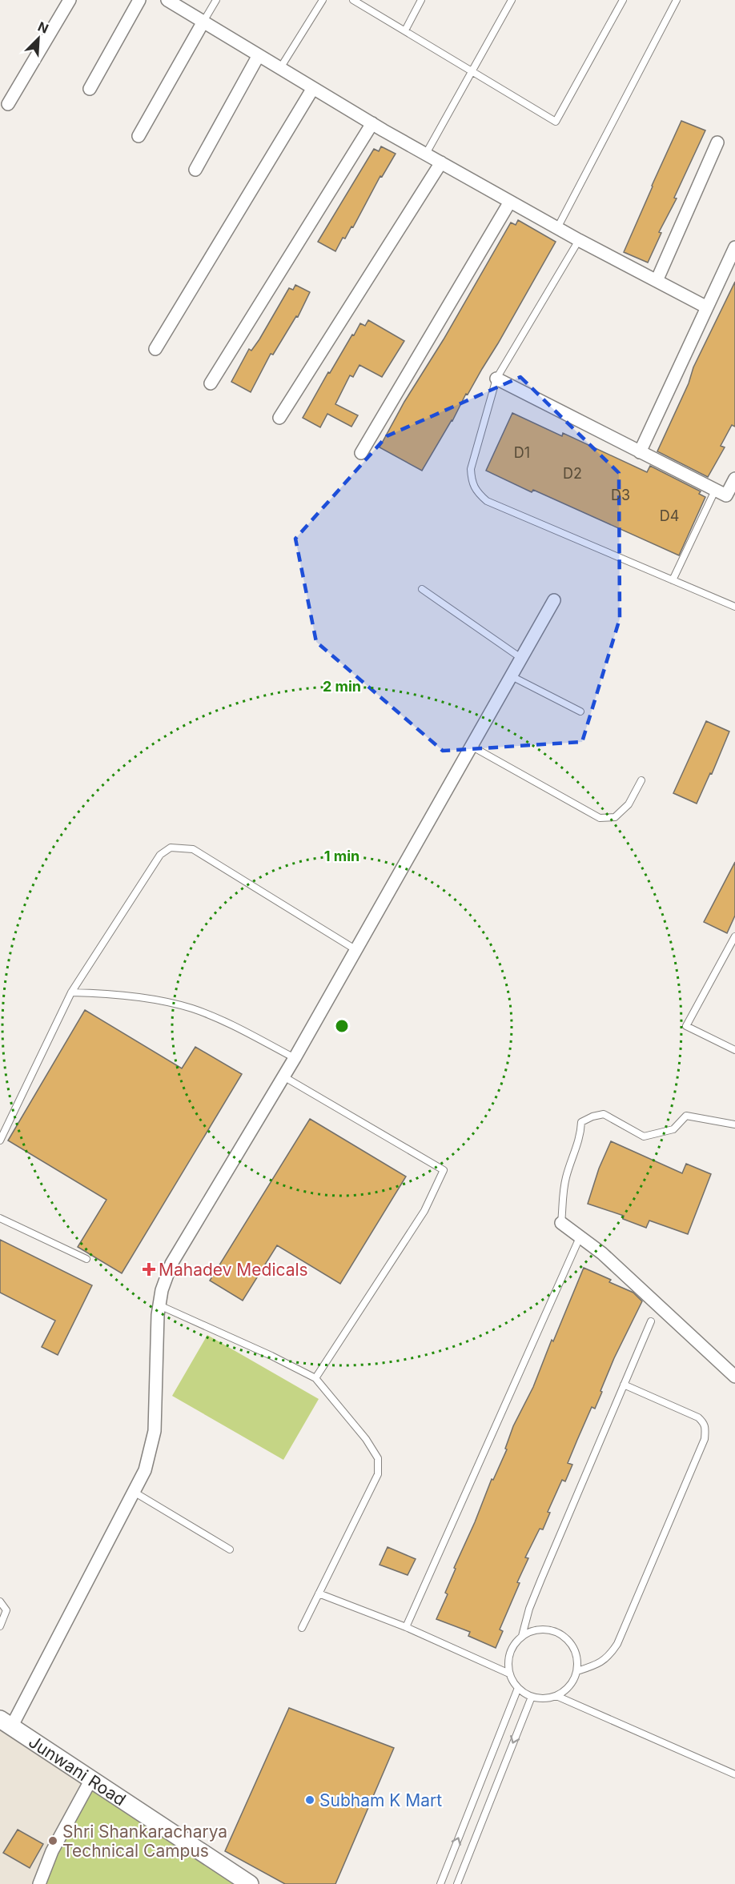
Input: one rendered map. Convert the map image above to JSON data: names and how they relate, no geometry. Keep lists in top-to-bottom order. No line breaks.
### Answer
{"streets":{"main road":["Junwani Road"]},"places":{"health":["Mahadev Medicals"],"other":["Subham K Mart","Shri Shankaracharya Technical Campus"]},"house_numbers":["D1","D2","D3","D4"],"north":"top right","rings":["2 min","1 min"]}
